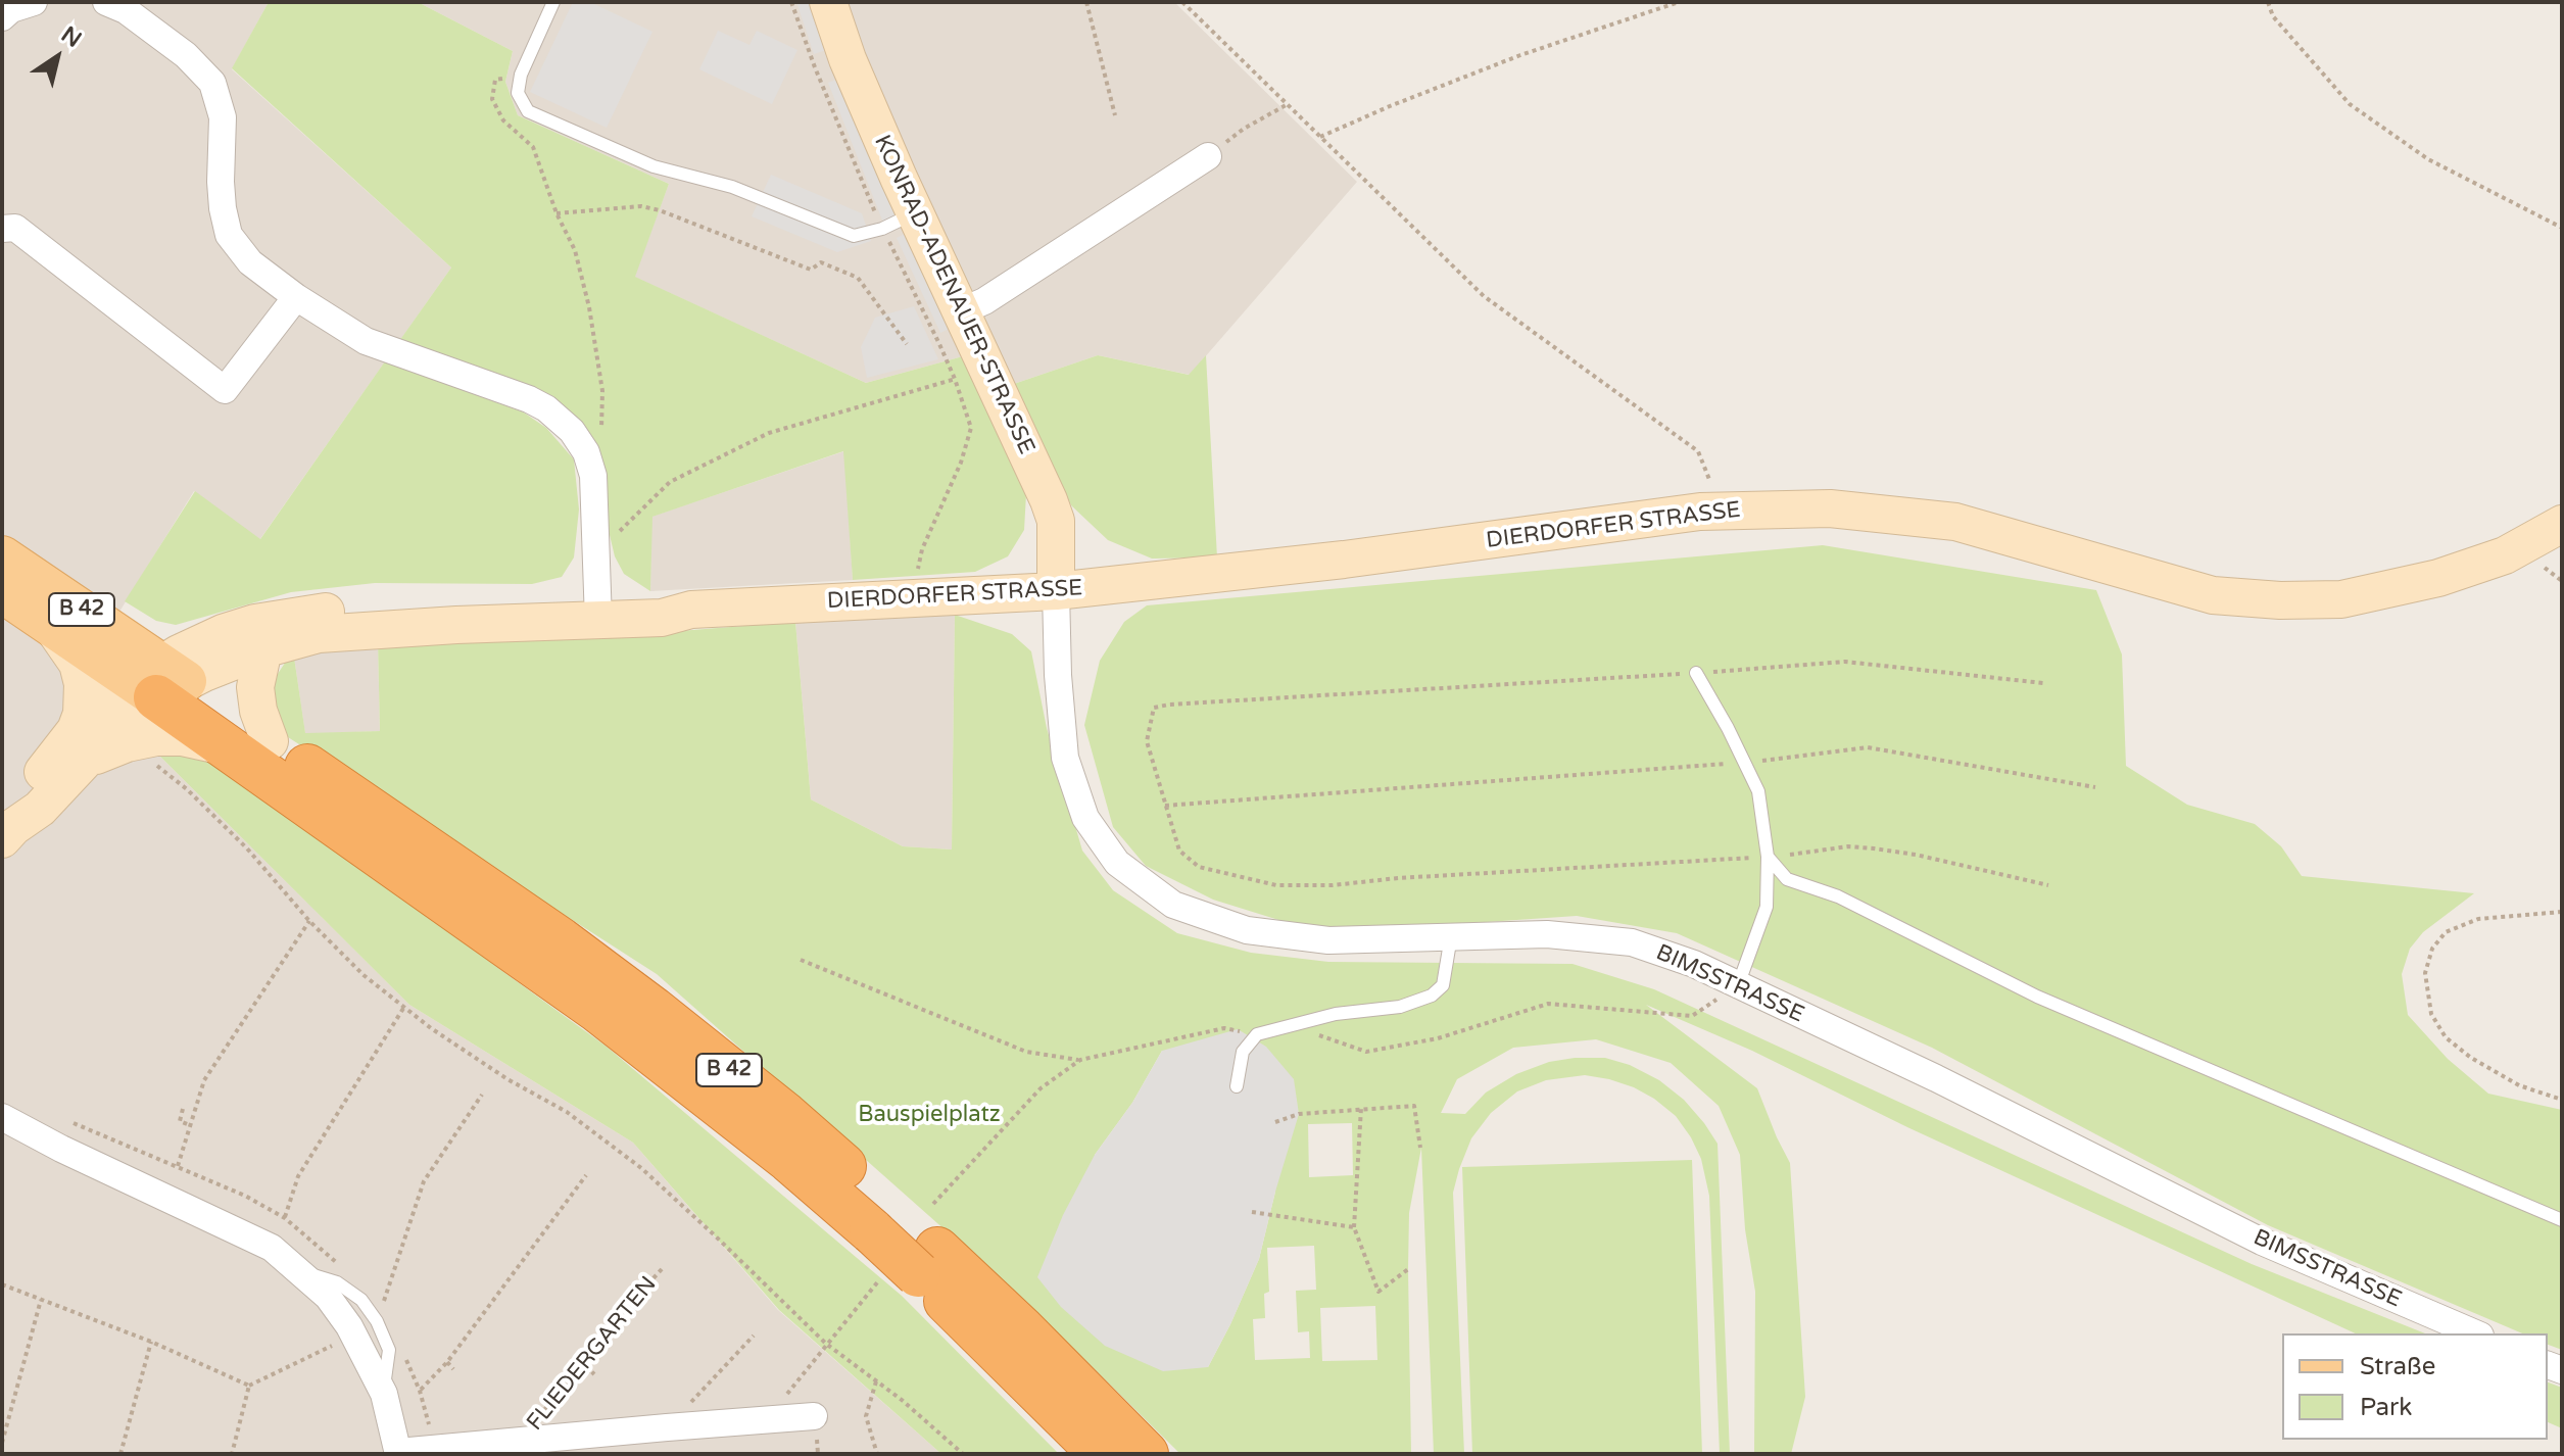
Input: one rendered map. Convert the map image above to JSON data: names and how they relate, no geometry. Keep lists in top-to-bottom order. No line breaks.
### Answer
{"streets":{"highway":["B 42"],"main road":["KONRAD-ADENAUER-STRASSE","DIERDORFER STRASSE"],"street":["BIMSSTRASSE","FLIEDERGARTEN"]},"crossings":[["KONRAD-ADENAUER-STRASSE","DIERDORFER STRASSE"],["KONRAD-ADENAUER-STRASSE","BIMSSTRASSE"],["DIERDORFER STRASSE","B 42"],["DIERDORFER STRASSE","BIMSSTRASSE"]],"parks":["Bauspielplatz"],"legend":["Straße","Park"],"north":"top right"}
